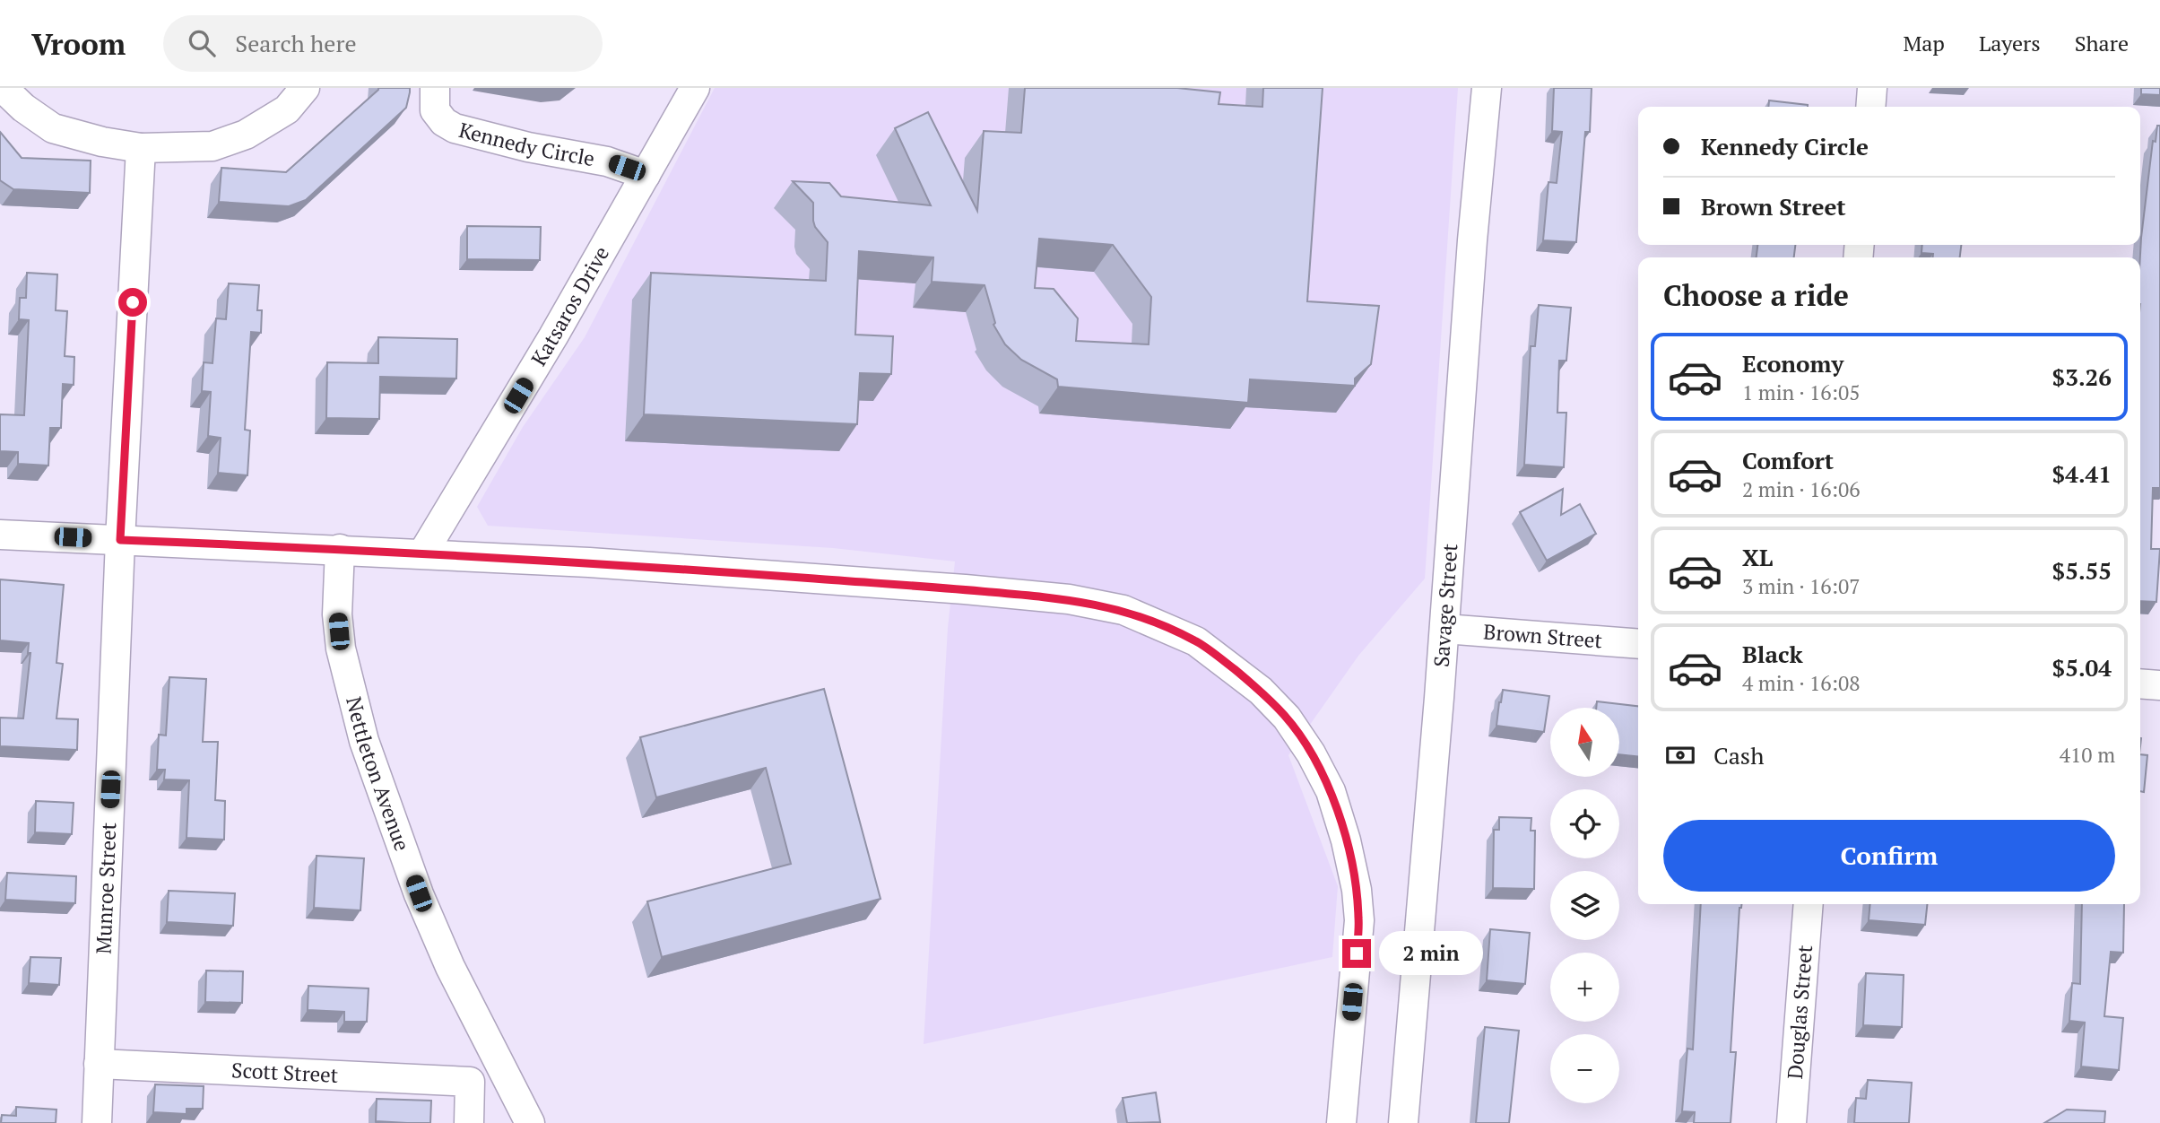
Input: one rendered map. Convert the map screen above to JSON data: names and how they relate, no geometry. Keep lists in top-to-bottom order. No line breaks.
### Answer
{"streets":{"street":["Kennedy Circle","Katsaros Drive","Savage Street","Brown Street","Nettleton Avenue","Munroe Street","Douglas Street","Scott Street"]},"crossings":[["Kennedy Circle","Katsaros Drive"],["Savage Street","Brown Street"],["Munroe Street","Scott Street"]],"north":"top","page":{"header":"Vroom","search":"Search here","nav":["Map","Layers","Share"],"banner":["Kennedy Circle","Brown Street"],"heading":"Choose a ride","list":[{"name":"Economy","note":"1 min · 16:05","value":"$3.26"},{"name":"Comfort","note":"2 min · 16:06","value":"$4.41"},{"name":"XL","note":"3 min · 16:07","value":"$5.55"},{"name":"Black","note":"4 min · 16:08","value":"$5.04"}],"map_buttons":["+","−"],"pay":["Cash","410 m"],"buttons":"Confirm","bubble":"2 min"}}
